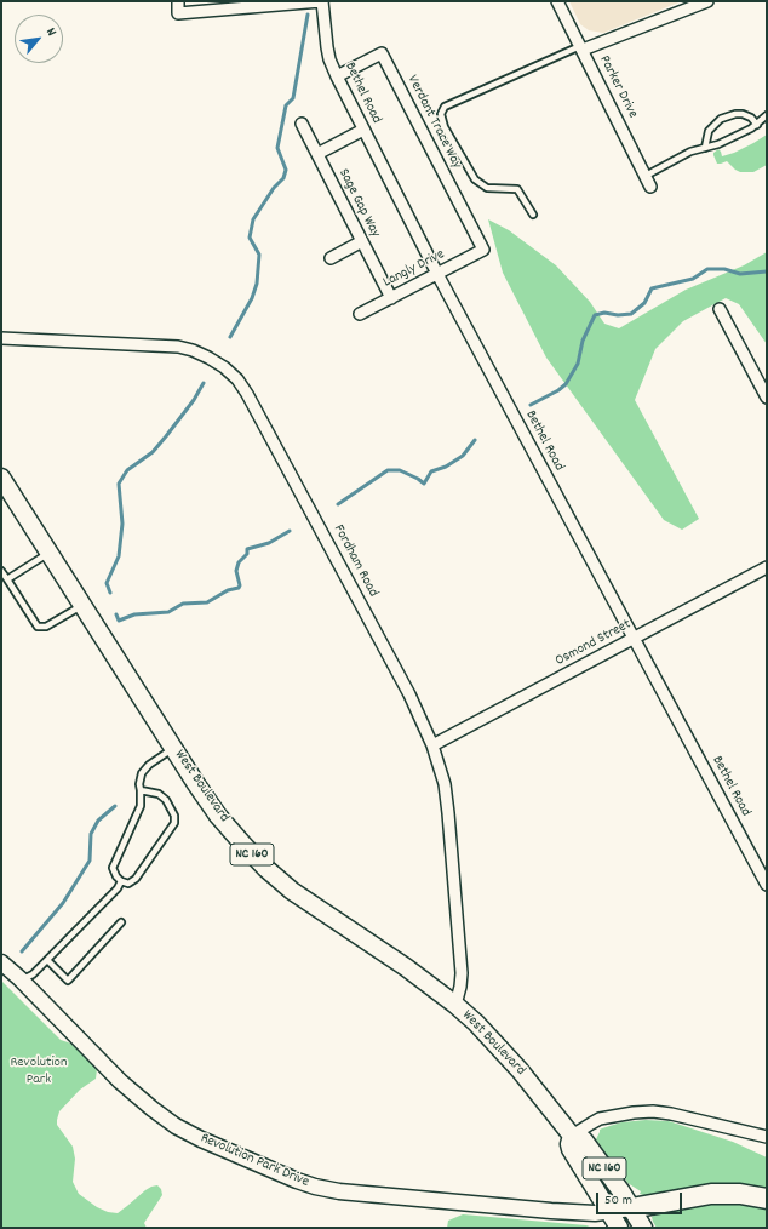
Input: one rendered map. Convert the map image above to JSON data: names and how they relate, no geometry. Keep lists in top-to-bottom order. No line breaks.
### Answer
{"streets":{"main road":["West Boulevard","NC 160"],"street":["Parker Drive","Bethel Road","Verdant Trace Way","Sage Gap Way","Langly Drive","Fordham Road","Osmond Street","Revolution Park Drive"]},"crossings":[["Bethel Road","Verdant Trace Way"],["Bethel Road","Langly Drive"],["Bethel Road","Osmond Street"],["Verdant Trace Way","Langly Drive"],["Sage Gap Way","Langly Drive"],["Fordham Road","Osmond Street"],["Fordham Road","West Boulevard"],["West Boulevard","Revolution Park Drive"]],"parks":["Revolution Park"],"scale_bar":"50 m","north":"top right"}
